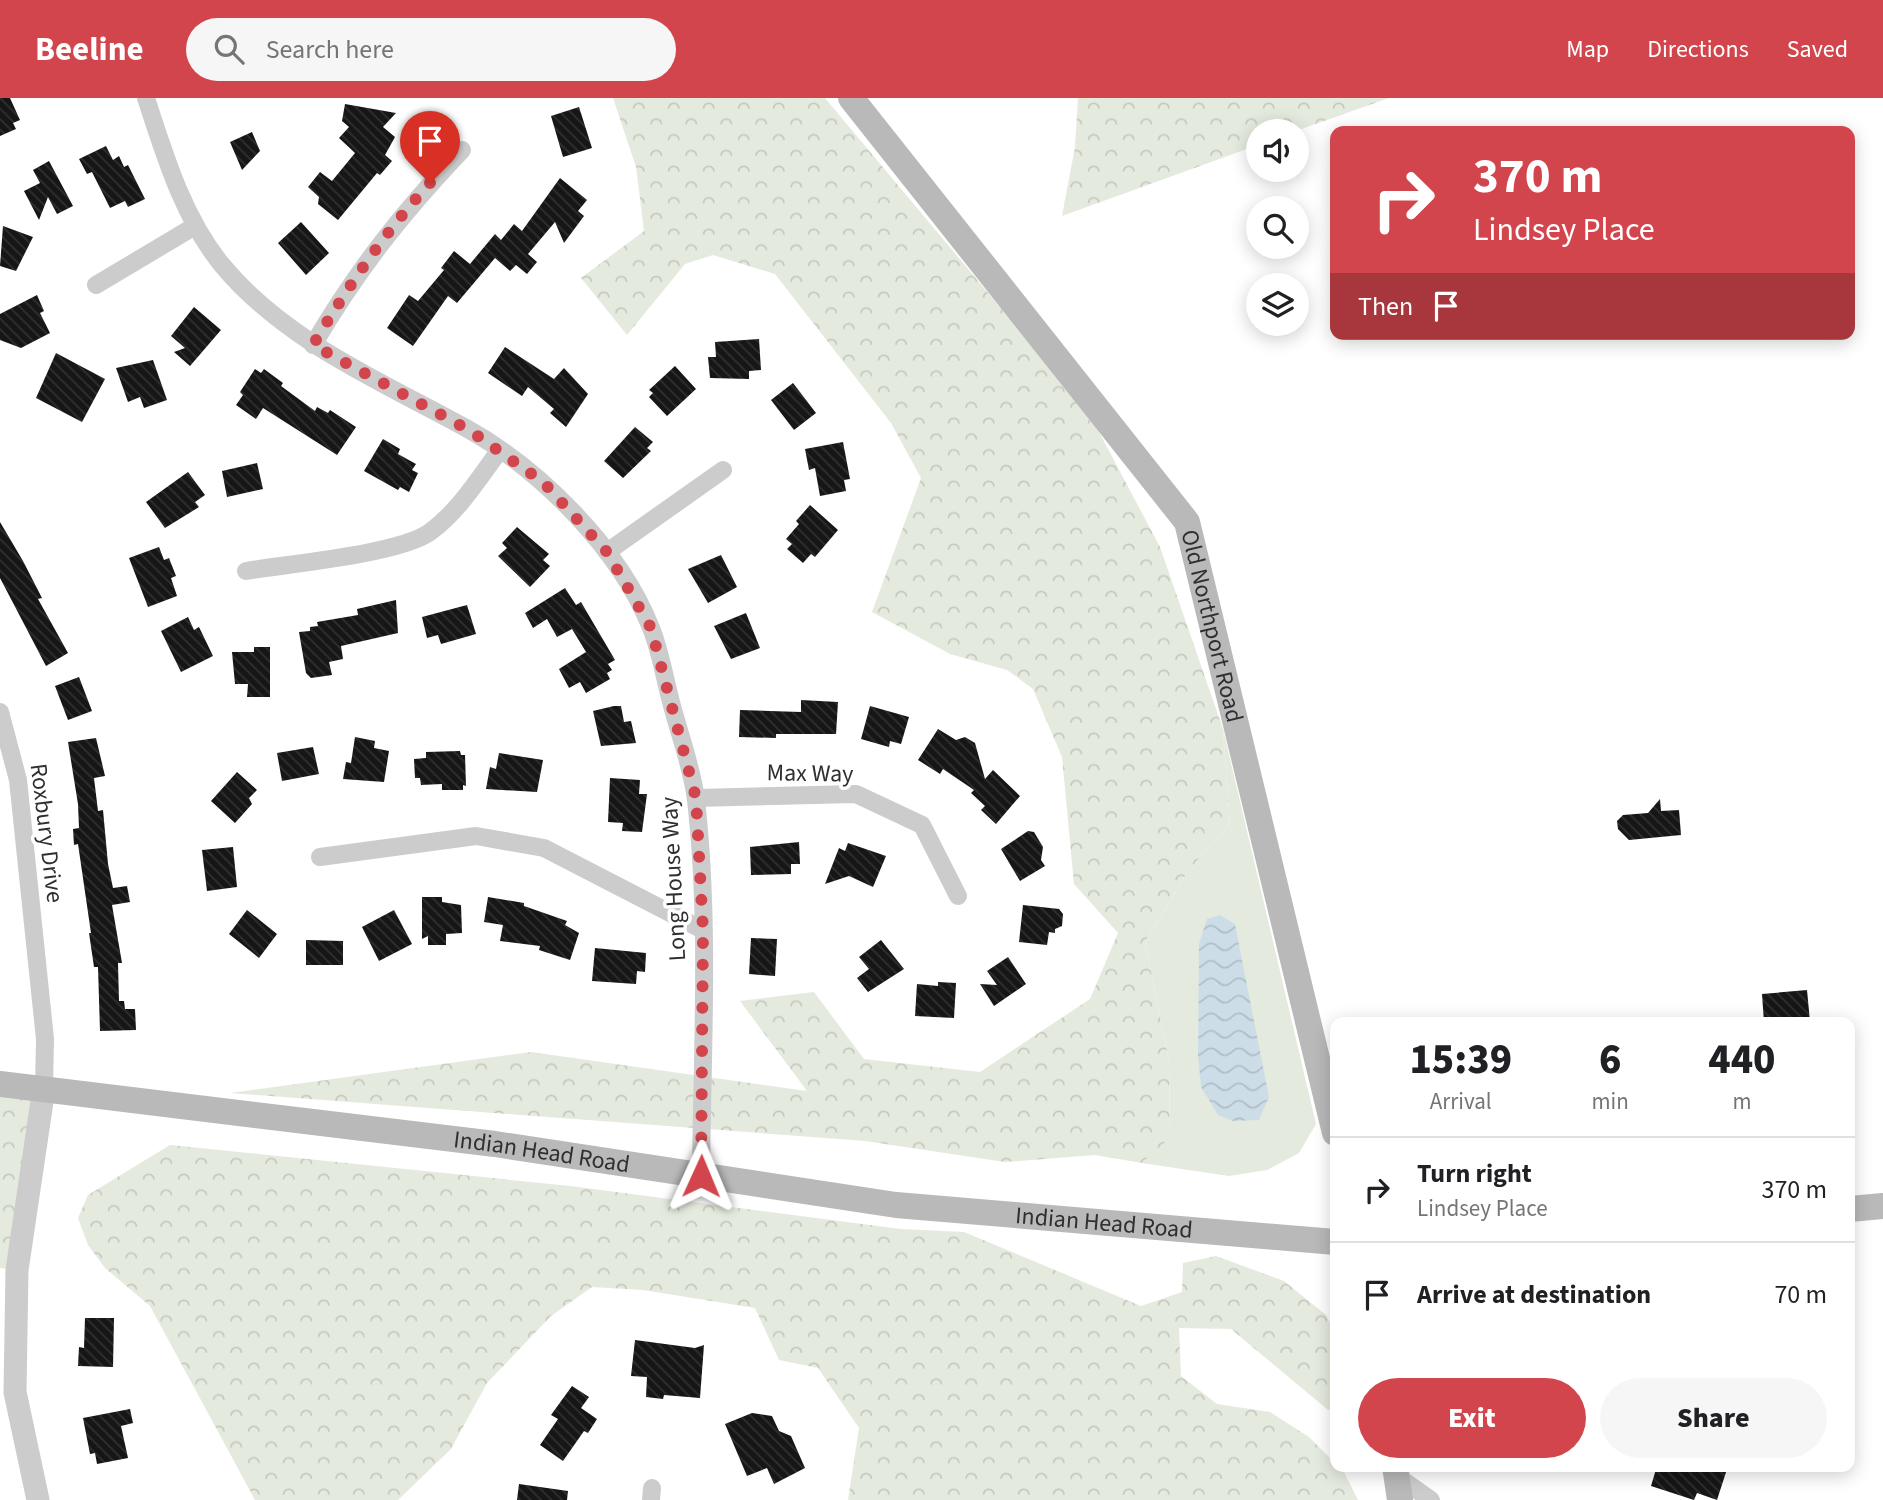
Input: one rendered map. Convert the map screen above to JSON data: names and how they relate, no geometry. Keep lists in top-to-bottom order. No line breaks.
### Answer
{"streets":{"main road":["Old Northport Road","Indian Head Road"],"street":["Max Way","Roxbury Drive","Long House Way"]},"crossings":[["Max Way","Long House Way"],["Roxbury Drive","Indian Head Road"],["Long House Way","Indian Head Road"]],"page":{"header":"Beeline","search":"Search here","nav":["Map","Directions","Saved"],"turn":["370 m","Lindsey Place"],"then":"Then","eta":["15:39","Arrival","6","min","440","m"],"list":[{"name":"Turn right","note":"Lindsey Place","value":"370 m"},{"name":"Arrive at destination","value":"70 m"}],"buttons":["Exit","Share"]}}
